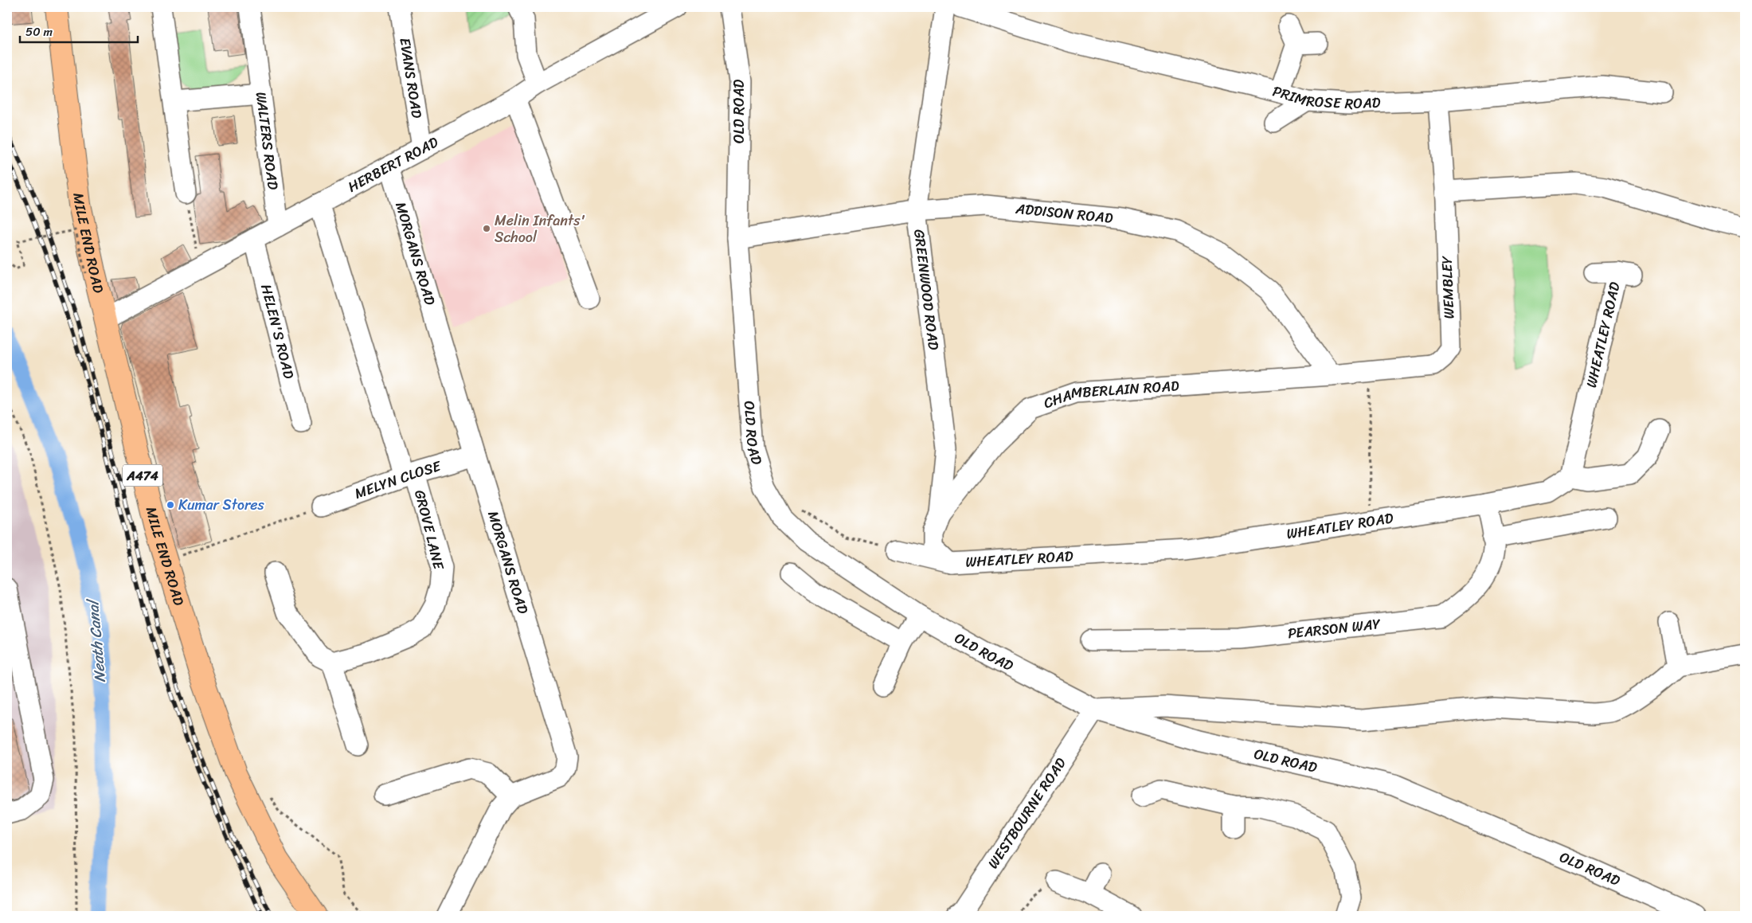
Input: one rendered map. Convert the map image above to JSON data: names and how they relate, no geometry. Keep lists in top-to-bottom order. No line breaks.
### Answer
{"streets":{"main road":["MILE END ROAD","A474"],"street":["EVANS ROAD","PRIMROSE ROAD","OLD ROAD","WALTERS ROAD","HERBERT ROAD","ADDISON ROAD","MORGANS ROAD","WEMBLEY","GREENWOOD ROAD","HELEN'S ROAD","WHEATLEY ROAD","CHAMBERLAIN ROAD","MELYN CLOSE","GROVE LANE","PEARSON WAY","WESTBOURNE ROAD"]},"crossings":[["EVANS ROAD","HERBERT ROAD"],["PRIMROSE ROAD","WEMBLEY"],["OLD ROAD","ADDISON ROAD"],["OLD ROAD","WESTBOURNE ROAD"],["WALTERS ROAD","HERBERT ROAD"],["HERBERT ROAD","MILE END ROAD"],["HERBERT ROAD","MORGANS ROAD"],["HERBERT ROAD","HELEN'S ROAD"],["HERBERT ROAD","GROVE LANE"],["ADDISON ROAD","WEMBLEY"],["ADDISON ROAD","GREENWOOD ROAD"],["ADDISON ROAD","CHAMBERLAIN ROAD"],["MORGANS ROAD","MELYN CLOSE"],["WEMBLEY","CHAMBERLAIN ROAD"],["GREENWOOD ROAD","WHEATLEY ROAD"],["GREENWOOD ROAD","CHAMBERLAIN ROAD"],["WHEATLEY ROAD","PEARSON WAY"],["MELYN CLOSE","GROVE LANE"]],"water":["Neath Canal"],"places":["Melin Infants' School","Kumar Stores"],"scale_bar":"50 m"}
